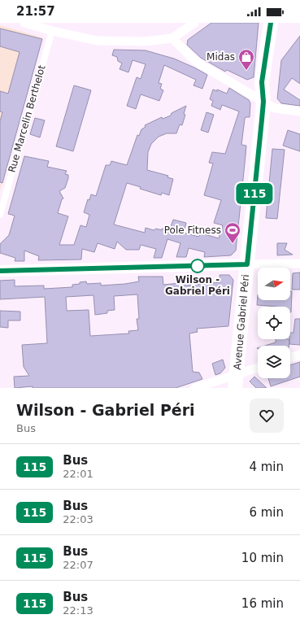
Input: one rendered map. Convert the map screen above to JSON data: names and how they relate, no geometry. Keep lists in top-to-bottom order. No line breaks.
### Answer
{"streets":{"main road":["Avenue Gabriel Péri"],"street":["Rue Marcelin Berthelot"]},"places":{"shop":["Midas"],"sports":["Pole Fitness"],"other":["Wilson - Gabriel Péri"]},"lines":["bus line 115"],"north":"right","page":{"status":"21:57","on_map":"115","heading":["Wilson - Gabriel Péri","Bus"],"list":[{"mark":"115","name":"Bus","note":"22:01","value":"4 min"},{"mark":"115","name":"Bus","note":"22:03","value":"6 min"},{"mark":"115","name":"Bus","note":"22:07","value":"10 min"},{"mark":"115","name":"Bus","note":"22:13","value":"16 min"}]}}
